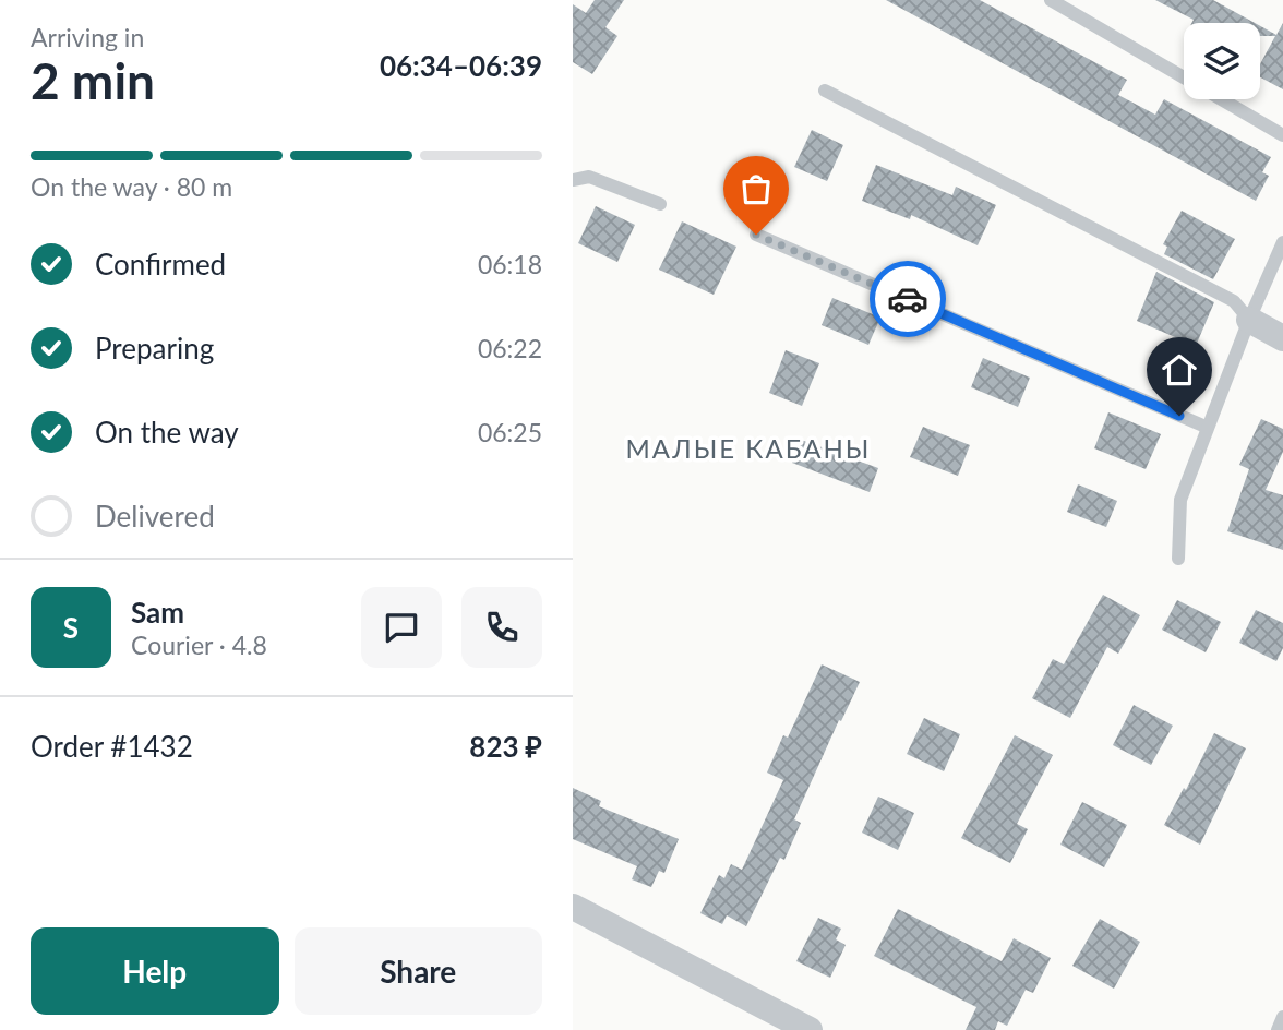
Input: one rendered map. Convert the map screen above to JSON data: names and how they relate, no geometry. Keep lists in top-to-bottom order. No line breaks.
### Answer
{"districts":["МАЛЫЕ КАБАНЫ"],"page":{"heading":["2 min","Arriving in","06:34–06:39"],"panel":["Sam","Courier · 4.8","Order #1432","823 ₽"],"bar":"On the way · 80 m","list":[["Confirmed","06:18"],["Preparing","06:22"],["On the way","06:25"],"Delivered"],"round":"S","buttons":["Help","Share"]}}
